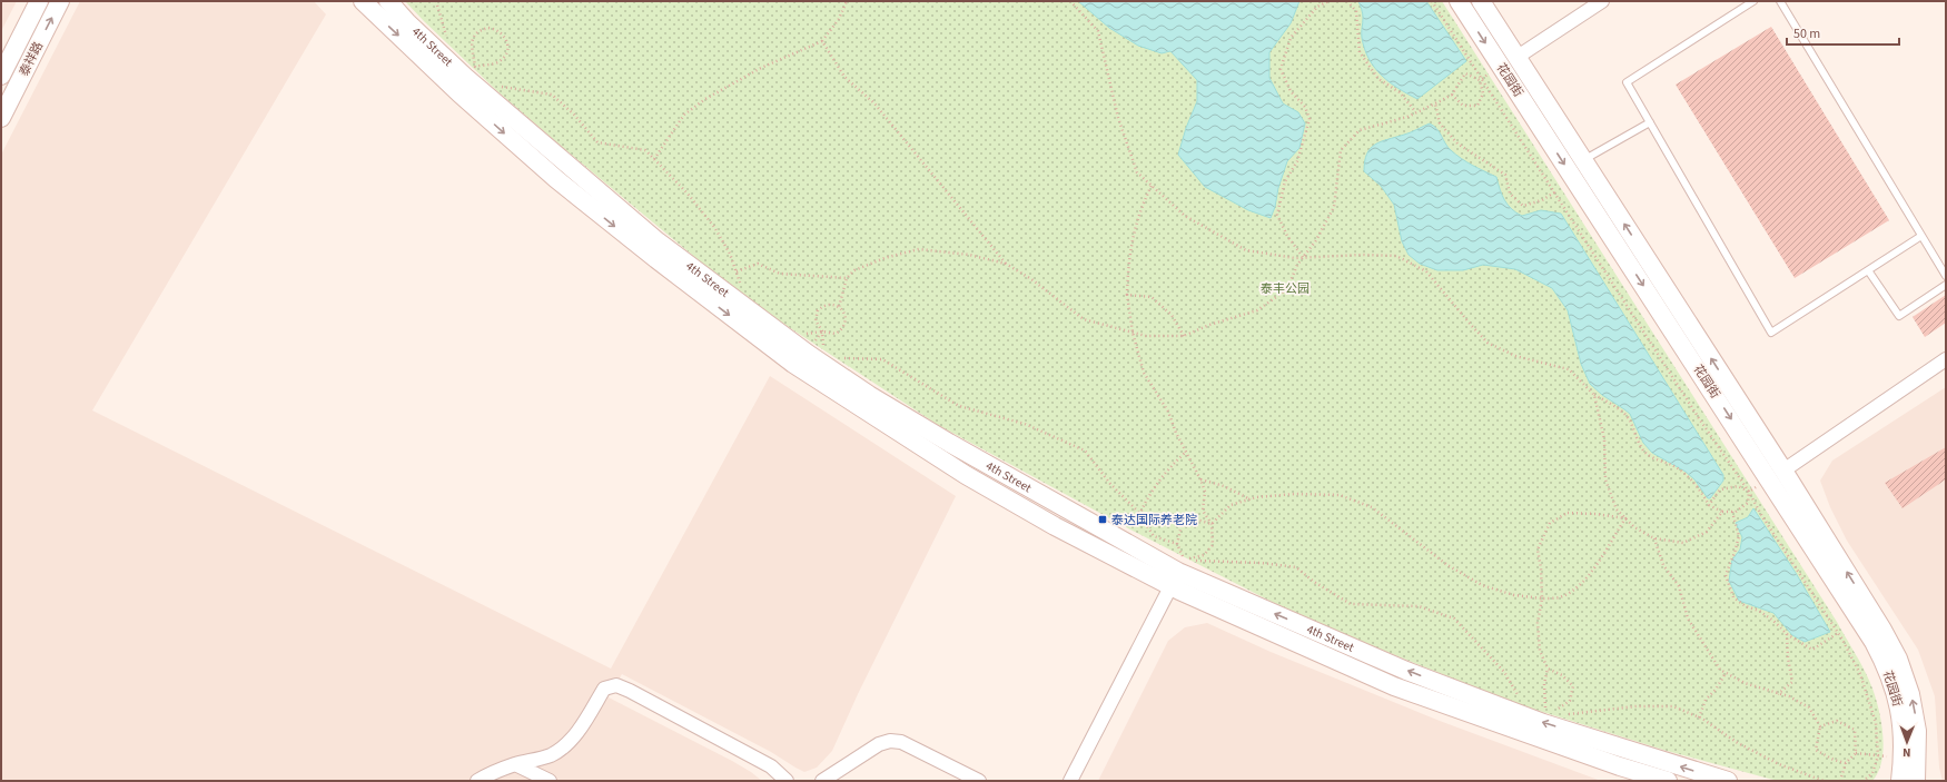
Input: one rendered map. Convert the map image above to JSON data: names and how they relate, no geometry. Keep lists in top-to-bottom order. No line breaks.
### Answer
{"streets":{"street":["4th Street","泰祥路","花园街"]},"parks":["泰丰公园"],"places":{"transit":["泰达国际养老院"]},"scale_bar":"50 m","north":"bottom"}
